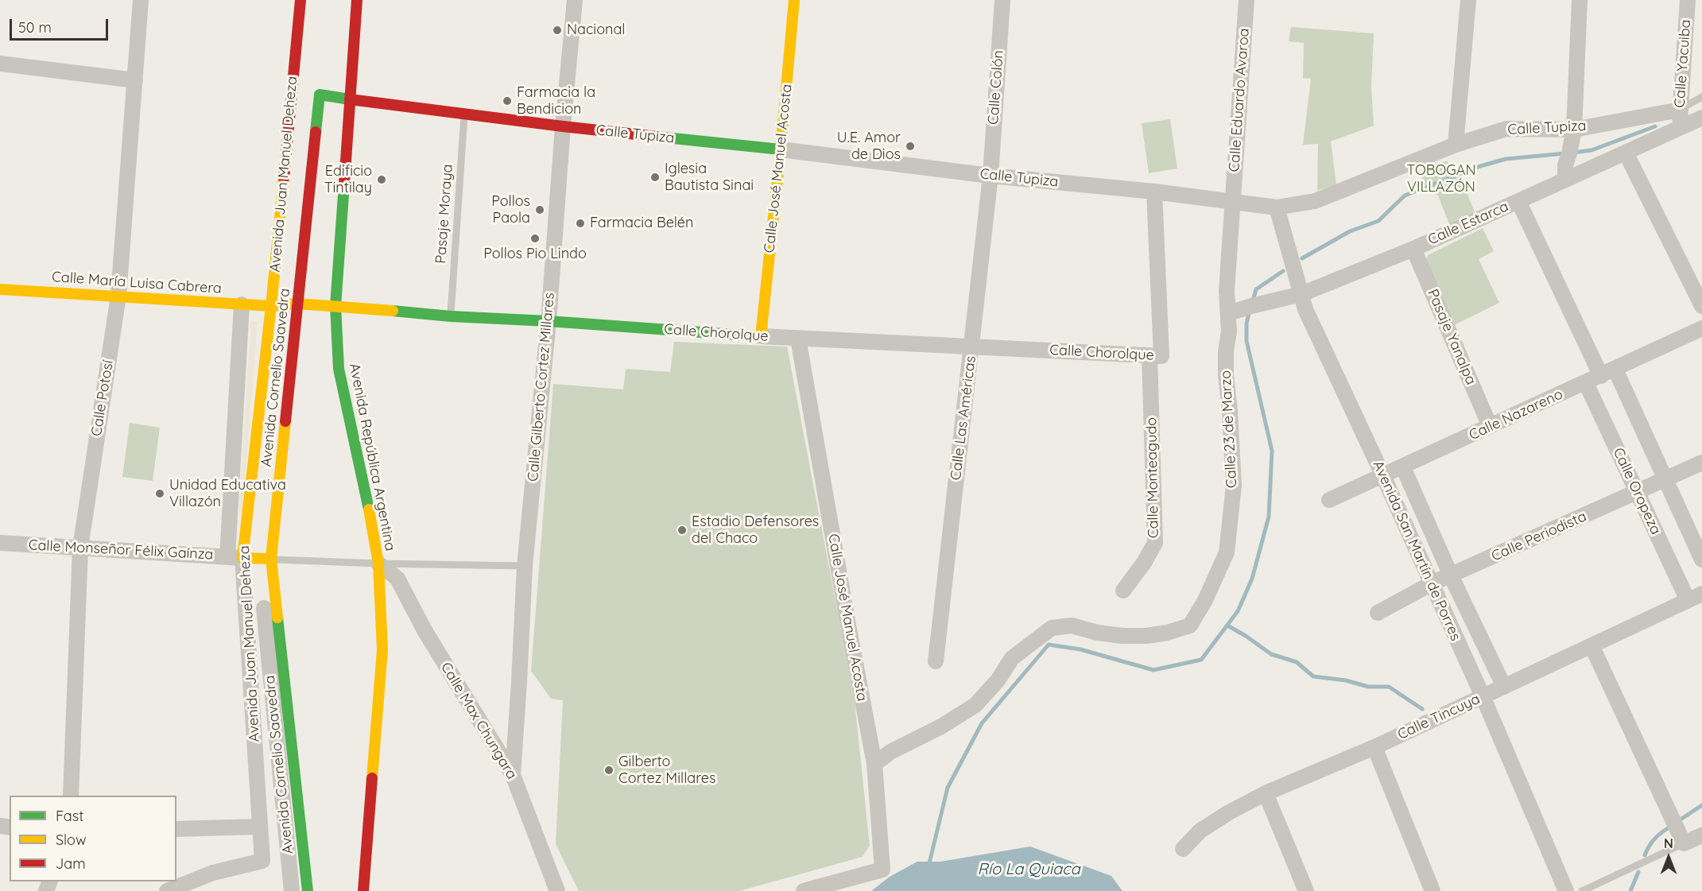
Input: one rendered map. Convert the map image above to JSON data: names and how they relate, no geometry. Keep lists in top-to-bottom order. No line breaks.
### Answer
{"streets":{"main road":["Calle Tupiza","Calle José Manuel Acosta","Avenida Juan Manuel Deheza","Calle María Luisa Cabrera","Calle Chorolque","Avenida Cornelio Saavedra","Avenida República Argentina"],"street":["Calle Yacuiba","Calle Colón","Calle Eduardo Avaroa","Calle Estarca","Pasaje Yanalpa","Calle Gilberto Cortez Millares","Calle Potosí","Calle Nazareno","Calle Las Américas","Calle 23 de Marzo","Calle Monteagudo","Calle Oropeza","Calle Periodista","Calle Monseñor Félix Gaínza","Avenida San Martín de Porres","Calle Tincuya","Calle Max Chungara"],"lane":["Pasaje Moraya"]},"crossings":[["Calle Yacuiba","Calle Tupiza"],["Calle Yacuiba","Calle Estarca"],["Calle Colón","Calle Tupiza"],["Calle Colón","Calle Las Américas"],["Calle Eduardo Avaroa","Calle Tupiza"],["Calle Eduardo Avaroa","Calle 23 de Marzo"],["Calle Tupiza","Calle José Manuel Acosta"],["Calle Tupiza","Pasaje Moraya"],["Calle Tupiza","Avenida Cornelio Saavedra"],["Calle Tupiza","Calle Gilberto Cortez Millares"],["Calle Tupiza","Calle Las Américas"],["Calle Tupiza","Calle 23 de Marzo"],["Calle Tupiza","Avenida República Argentina"],["Calle Tupiza","Calle Monteagudo"],["Calle Tupiza","Avenida San Martín de Porres"],["Calle José Manuel Acosta","Calle Chorolque"],["Calle José Manuel Acosta","Calle 23 de Marzo"],["Avenida Juan Manuel Deheza","Calle María Luisa Cabrera"],["Avenida Juan Manuel Deheza","Calle Chorolque"],["Avenida Juan Manuel Deheza","Calle Monseñor Félix Gaínza"],["Pasaje Moraya","Calle Chorolque"],["Calle Estarca","Pasaje Yanalpa"],["Calle Estarca","Calle 23 de Marzo"],["Calle Estarca","Avenida San Martín de Porres"],["Calle María Luisa Cabrera","Calle Chorolque"],["Calle María Luisa Cabrera","Calle Potosí"],["Calle Chorolque","Avenida Cornelio Saavedra"],["Calle Chorolque","Calle Gilberto Cortez Millares"],["Calle Chorolque","Calle Las Américas"],["Calle Chorolque","Avenida República Argentina"],["Calle Chorolque","Calle Monteagudo"],["Pasaje Yanalpa","Calle Nazareno"],["Calle Gilberto Cortez Millares","Calle Max Chungara"],["Calle Potosí","Calle Monseñor Félix Gaínza"],["Calle Nazareno","Calle Oropeza"],["Calle Nazareno","Avenida San Martín de Porres"],["Avenida República Argentina","Calle Max Chungara"],["Calle Oropeza","Calle Periodista"],["Calle Oropeza","Calle Tincuya"],["Calle Periodista","Avenida San Martín de Porres"],["Avenida San Martín de Porres","Calle Tincuya"]],"water":["Río La Quiaca"],"parks":["TOBOGAN VILLAZÓN"],"places":["Nacional","Farmacia la Bendicion","U.E. Amor de Dios","Iglesia Bautista Sinai","Edificio Tintilay","Pollos Paola","Farmacia Belén","Pollos Pio Lindo","Unidad Educativa Villazón","Estadio Defensores del Chaco","Gilberto Cortez Millares"],"legend":["Fast","Slow","Jam"],"scale_bar":"50 m","north":"top"}
